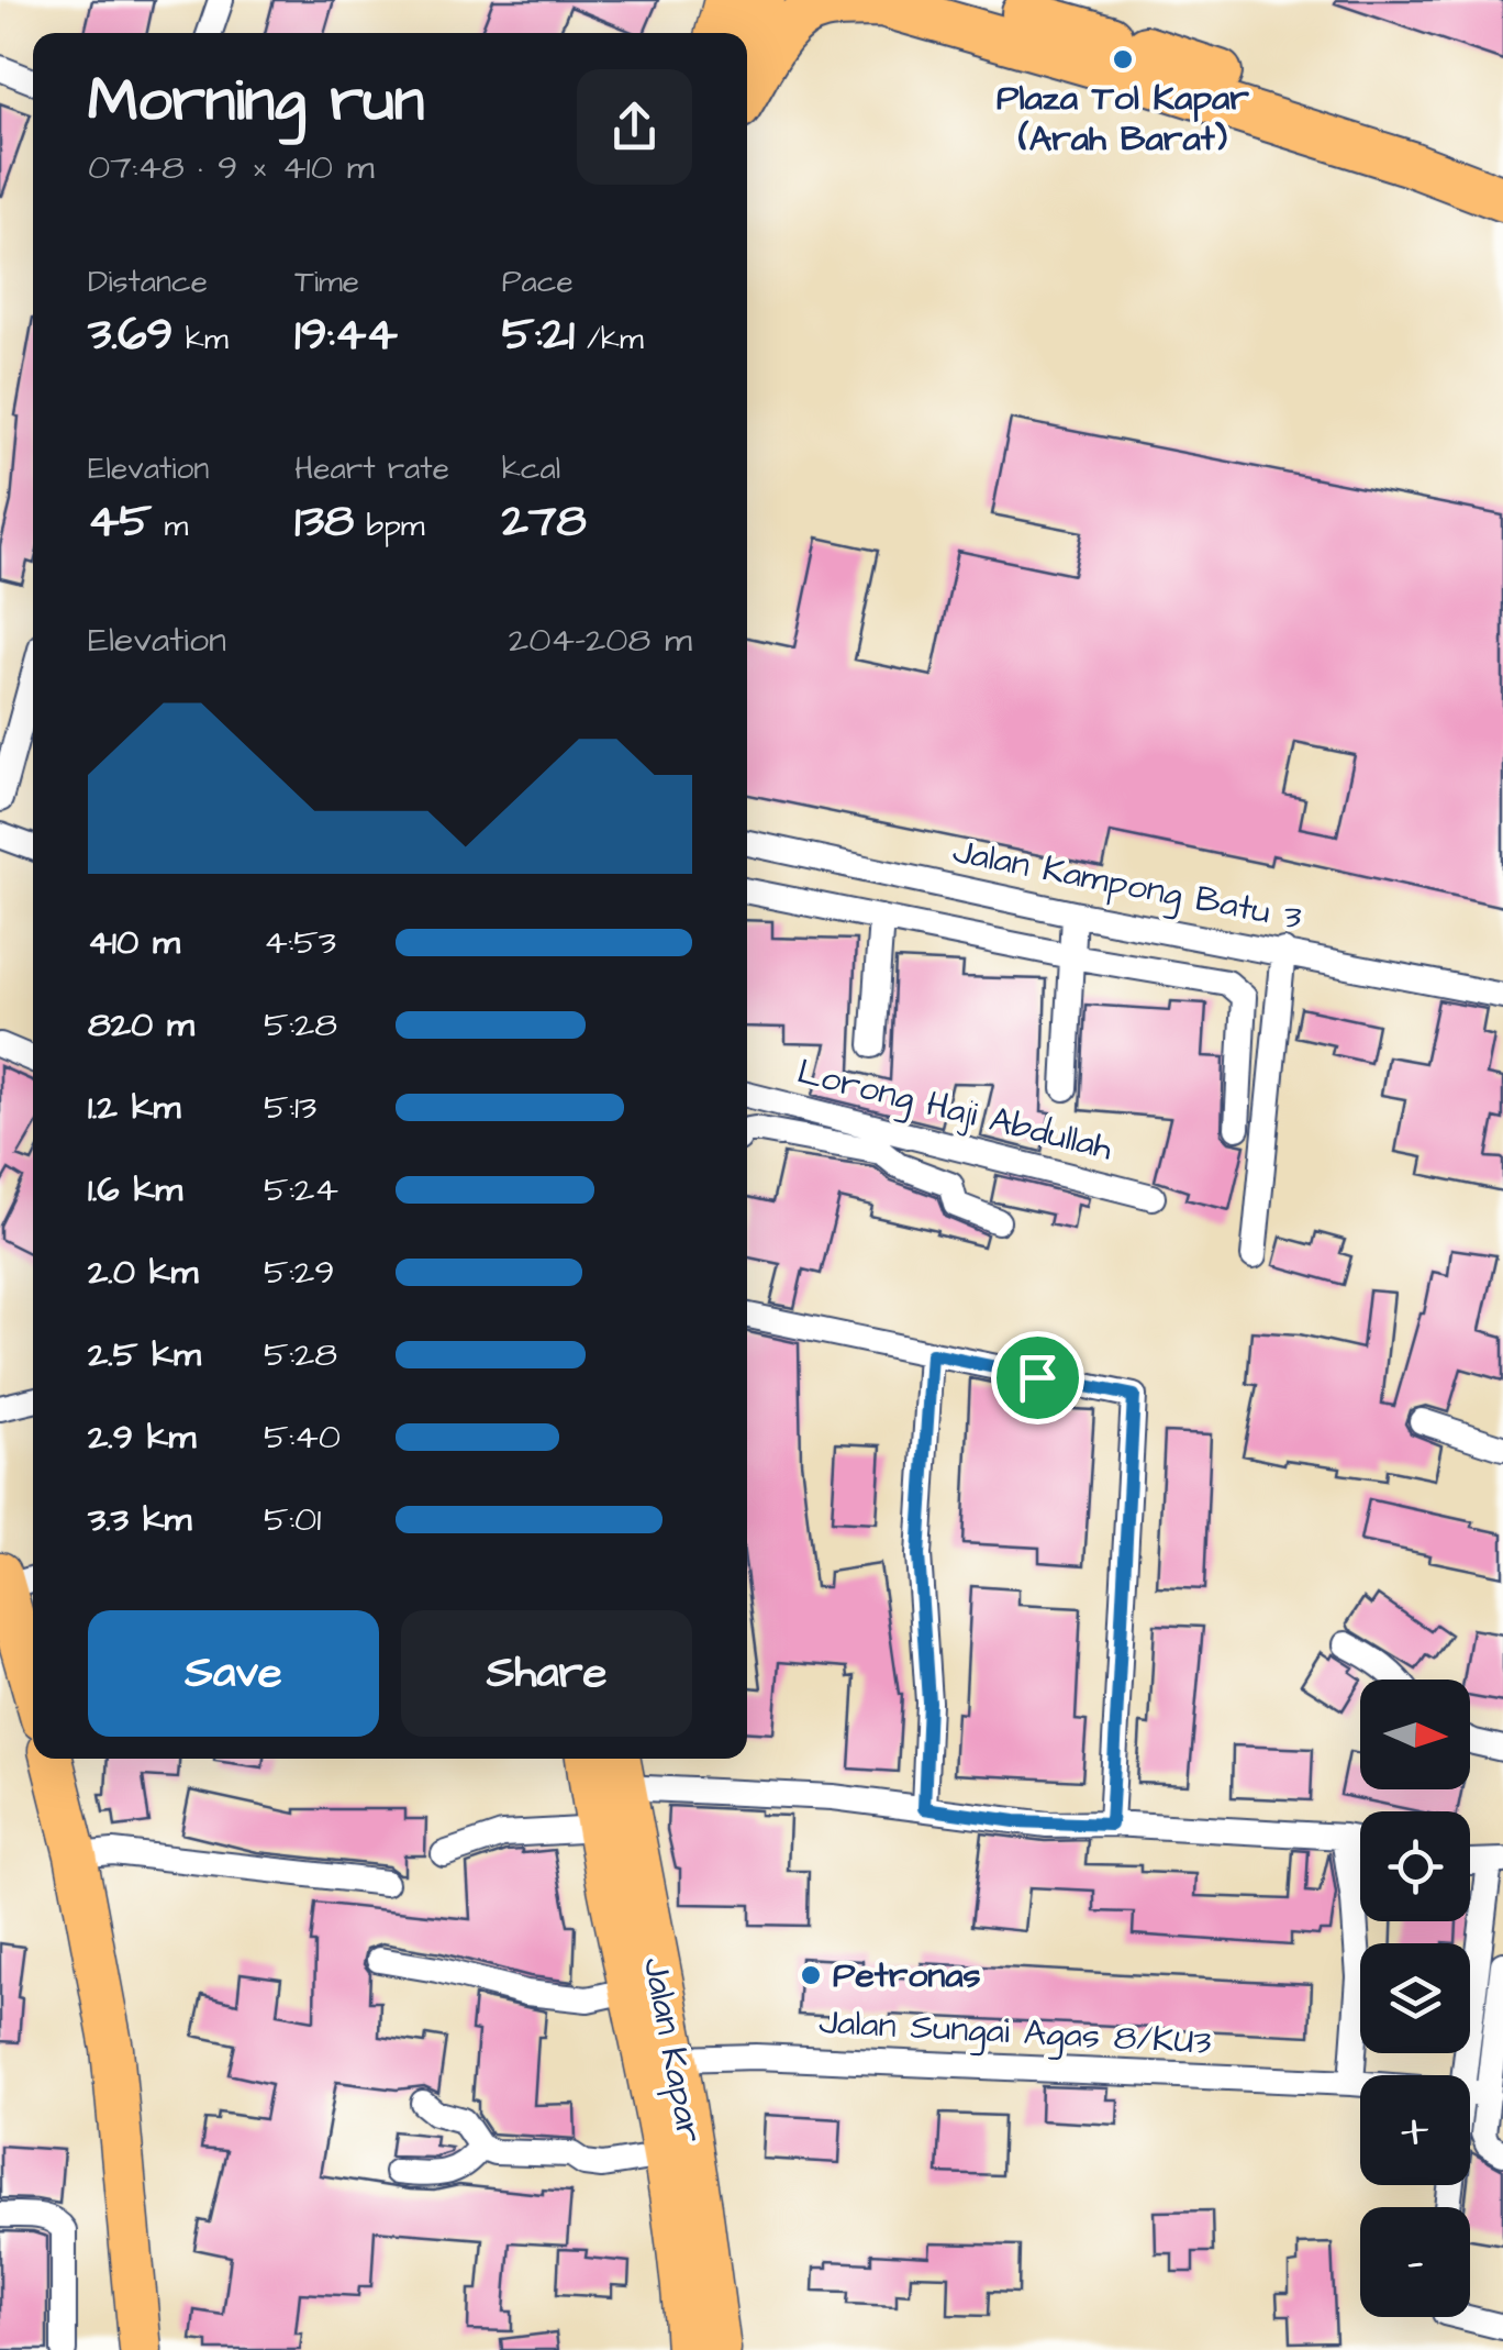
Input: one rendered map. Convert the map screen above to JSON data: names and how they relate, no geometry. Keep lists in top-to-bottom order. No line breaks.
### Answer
{"streets":{"highway":["Jalan Kapar"],"street":["Jalan Kampong Batu 3","Lorong Haji Abdullah","Jalan Sungai Agas 8/KU3"]},"crossings":[["Jalan Sungai Agas 8/KU3","Jalan Kapar"]],"places":["Plaza Tol Kapar (Arah Barat)","Petronas"],"north":"right","page":{"heading":["Morning run","07:48 · 9 × 410 m"],"stats":[["Distance","3.69 km"],["Time","19:44"],["Pace","5:21 /km"],["Elevation","45 m"],["Heart rate","138 bpm"],["kcal","278"]],"chart":["Elevation","204–208 m"],"list":[{"name":"410 m","note":"4:53"},{"name":"820 m","note":"5:28"},{"name":"1.2 km","note":"5:13"},{"name":"1.6 km","note":"5:24"},{"name":"2.0 km","note":"5:29"},{"name":"2.5 km","note":"5:28"},{"name":"2.9 km","note":"5:40"},{"name":"3.3 km","note":"5:01"}],"buttons":["Save","Share"],"map_buttons":["+","−"]}}
